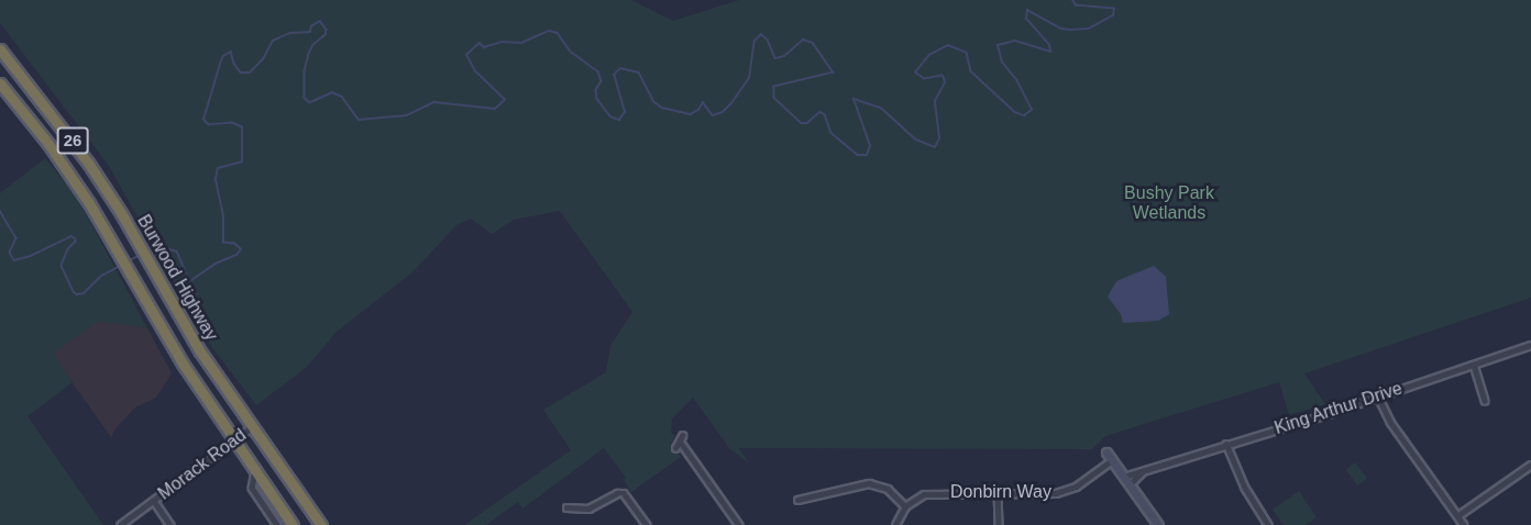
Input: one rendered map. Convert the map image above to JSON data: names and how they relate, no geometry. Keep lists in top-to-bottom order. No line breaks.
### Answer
{"streets":{"highway":["26","Burwood Highway"],"street":["King Arthur Drive","Morack Road","Donbirn Way"]},"crossings":[["Burwood Highway","Morack Road"]],"parks":["Bushy Park Wetlands"]}
